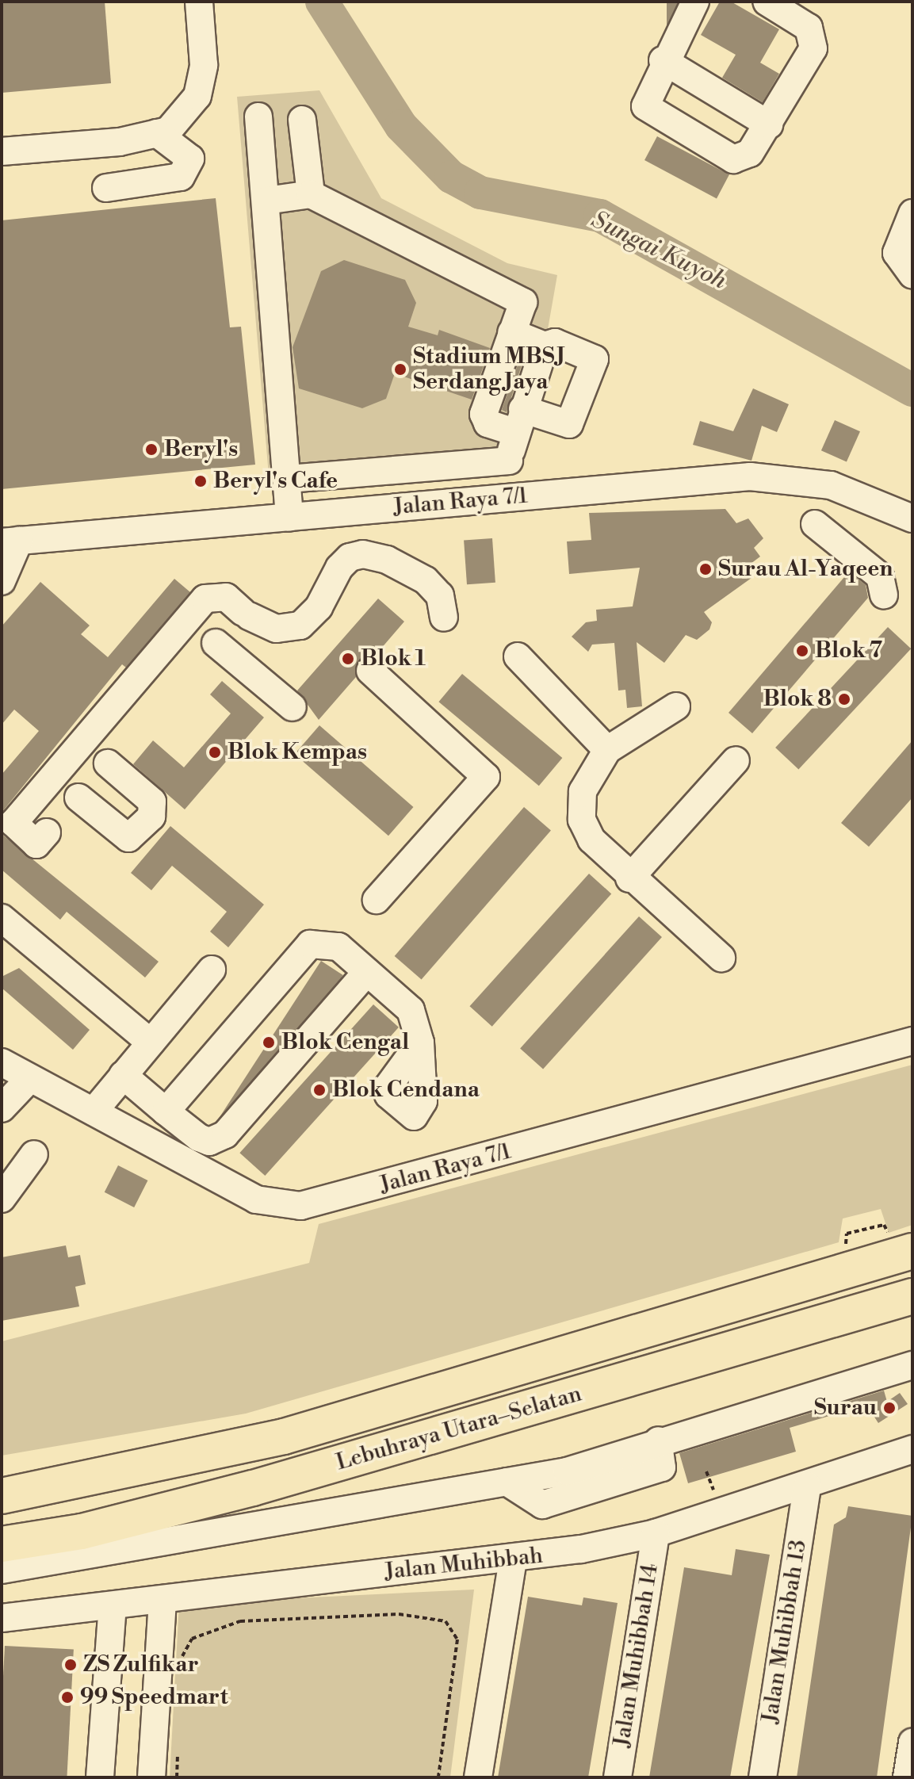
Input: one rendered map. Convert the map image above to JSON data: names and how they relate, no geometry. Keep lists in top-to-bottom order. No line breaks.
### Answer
{"streets":{"highway":["Lebuhraya Utara–Selatan"],"street":["Jalan Raya 7/1","Jalan Muhibbah","Jalan Muhibbah 13","Jalan Muhibbah 14"]},"crossings":[["Jalan Muhibbah","Jalan Muhibbah 13"],["Jalan Muhibbah","Jalan Muhibbah 14"]],"water":["Sungai Kuyoh"],"places":["Stadium MBSJ Serdang Jaya","Beryl's","Beryl's Cafe","Surau Al-Yaqeen","Blok 7","Blok 1","Blok 8","Blok Kempas","Blok Cengal","Blok Cendana","Surau","ZS Zulfikar","99 Speedmart"]}
